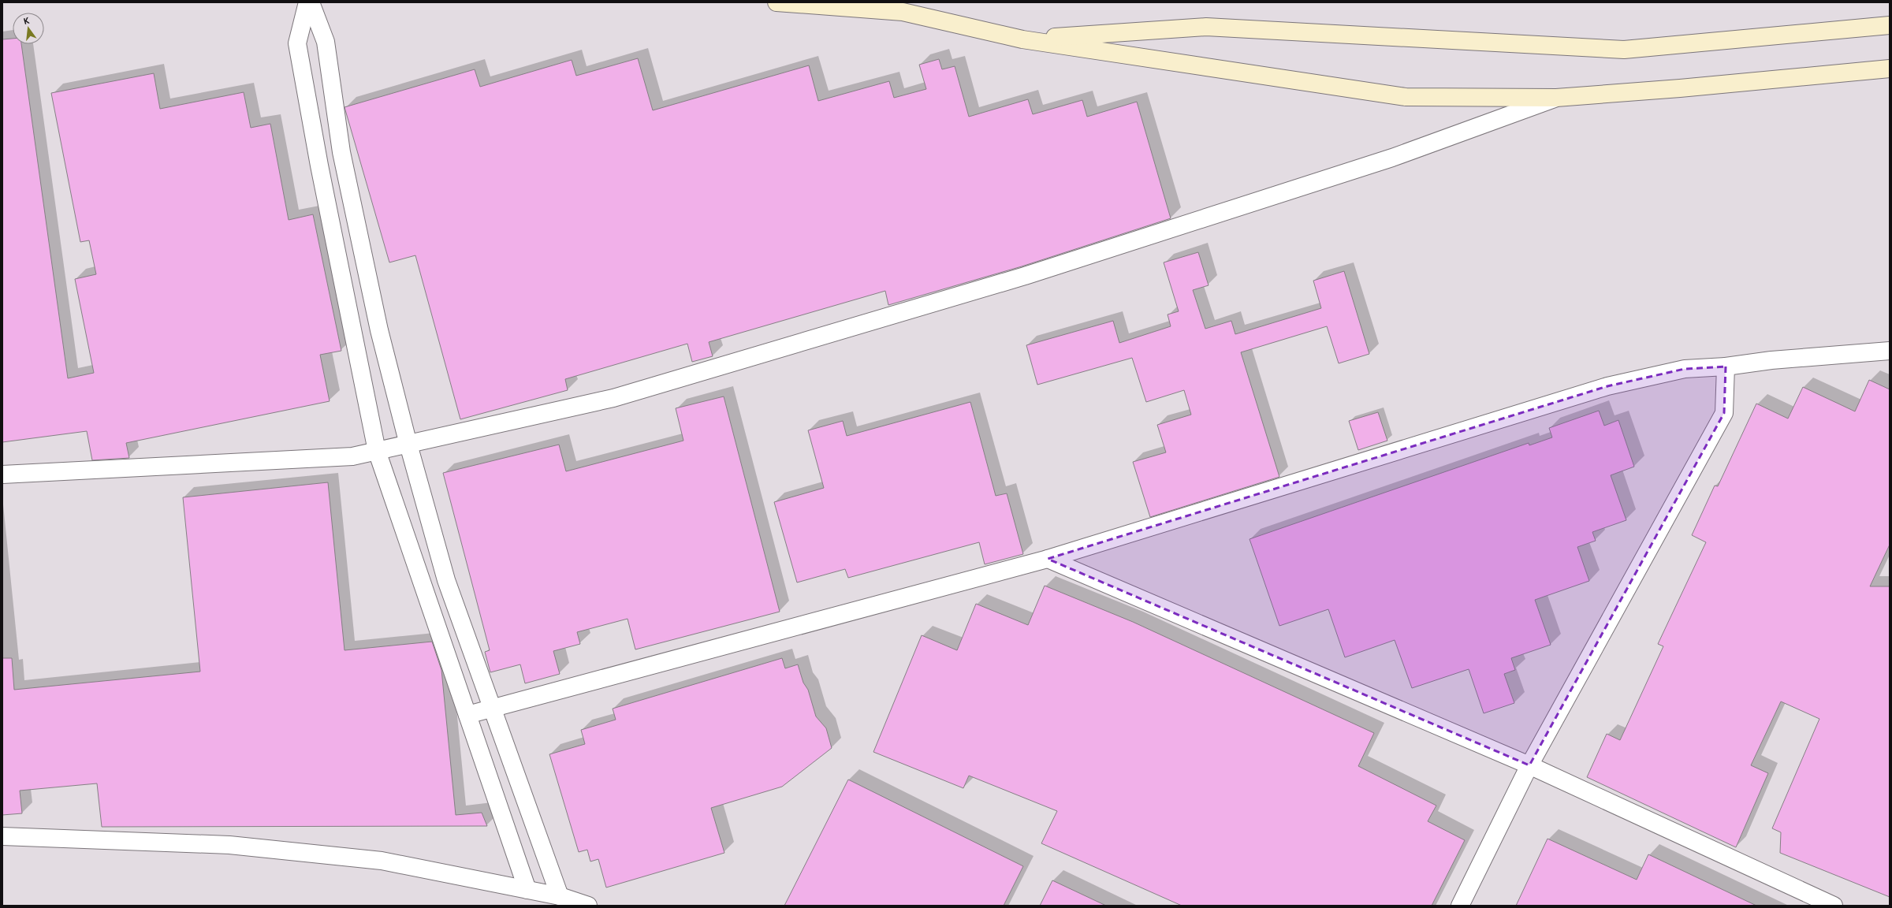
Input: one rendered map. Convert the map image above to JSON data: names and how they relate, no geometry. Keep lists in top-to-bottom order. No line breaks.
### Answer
{"north":"top"}
